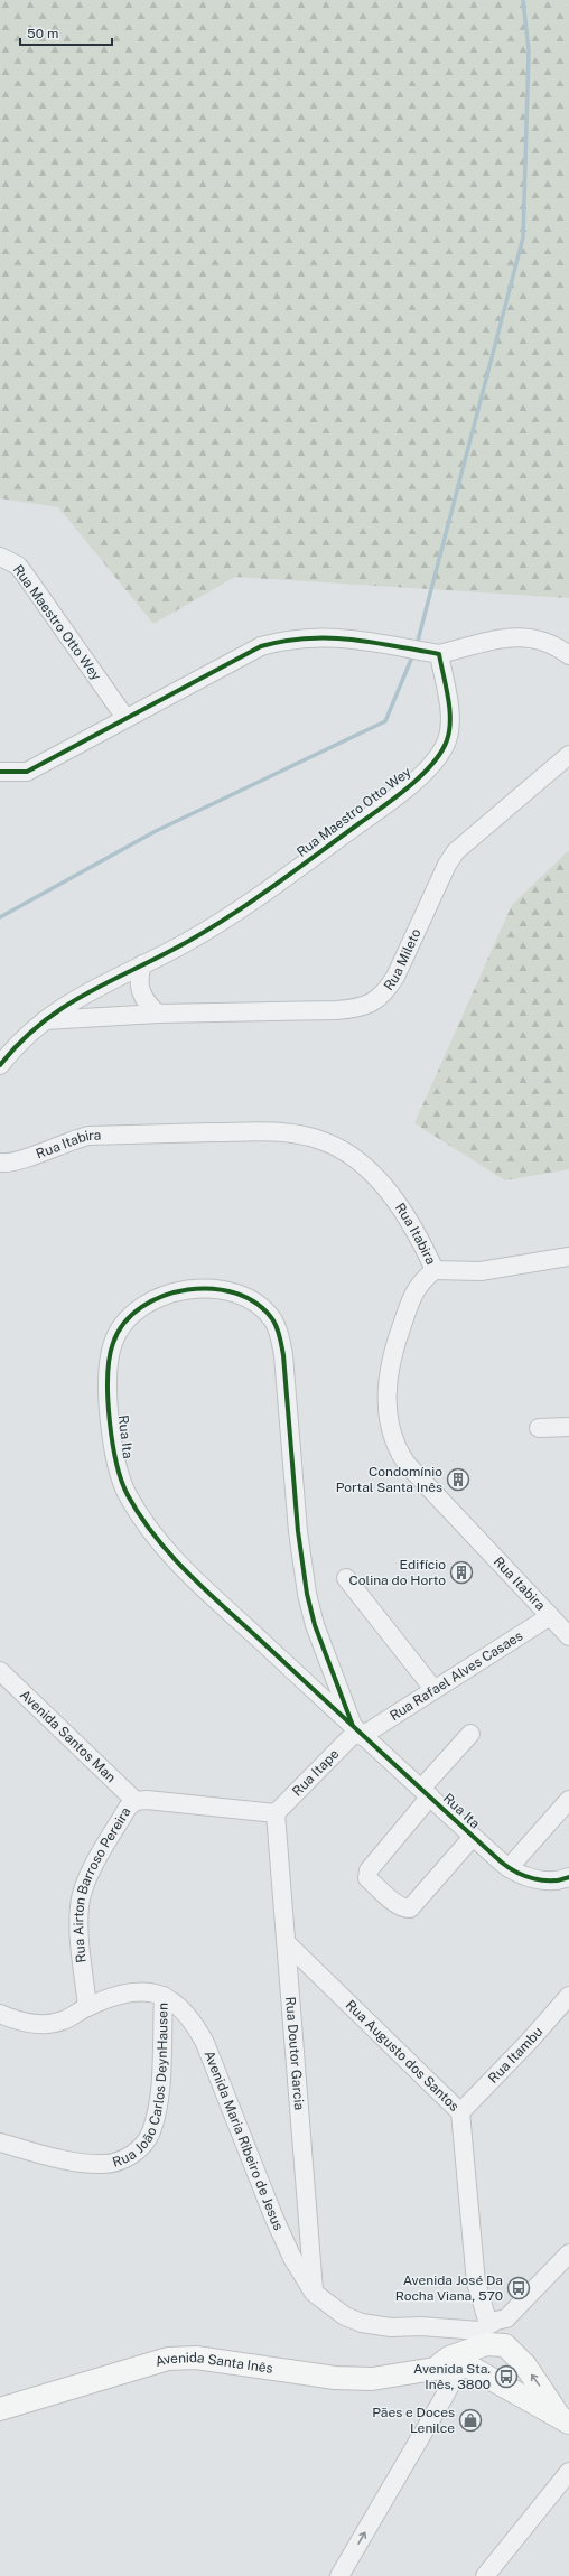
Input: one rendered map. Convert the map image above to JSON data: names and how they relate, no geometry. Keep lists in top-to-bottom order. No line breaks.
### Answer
{"streets":{"main road":["Avenida Santa Inês"],"street":["Rua Maestro Otto Wey","Rua Mileto","Rua Itabira","Rua Ita","Rua Rafael Alves Casaes","Avenida Santos Man","Rua Itape","Rua Airton Barroso Pereira","Rua Doutor Garcia","Rua Itambu","Rua Augusto dos Santos","Rua João Carlos DeynHausen","Avenida Maria Ribeiro de Jesus"]},"crossings":[["Rua Maestro Otto Wey","Rua Mileto"],["Rua Itabira","Rua Rafael Alves Casaes"],["Rua Ita","Rua Rafael Alves Casaes"],["Rua Ita","Rua Itape"],["Rua Rafael Alves Casaes","Rua Itape"],["Avenida Santos Man","Rua Airton Barroso Pereira"],["Rua Itape","Rua Airton Barroso Pereira"],["Rua Itape","Rua Doutor Garcia"],["Rua Airton Barroso Pereira","Rua Doutor Garcia"],["Rua Airton Barroso Pereira","Avenida Maria Ribeiro de Jesus"],["Rua Doutor Garcia","Rua Augusto dos Santos"],["Rua Doutor Garcia","Avenida Maria Ribeiro de Jesus"],["Rua Itambu","Rua Augusto dos Santos"],["Rua Augusto dos Santos","Avenida Maria Ribeiro de Jesus"],["Rua João Carlos DeynHausen","Avenida Maria Ribeiro de Jesus"]],"places":{"building":["Condomínio Portal Santa Inês","Edifício Colina do Horto"],"bus stop":["Avenida José Da Rocha Viana, 570","Avenida Sta. Inês, 3800"],"shop":["Pães e Doces Lenilce"]},"scale_bar":"50 m"}
